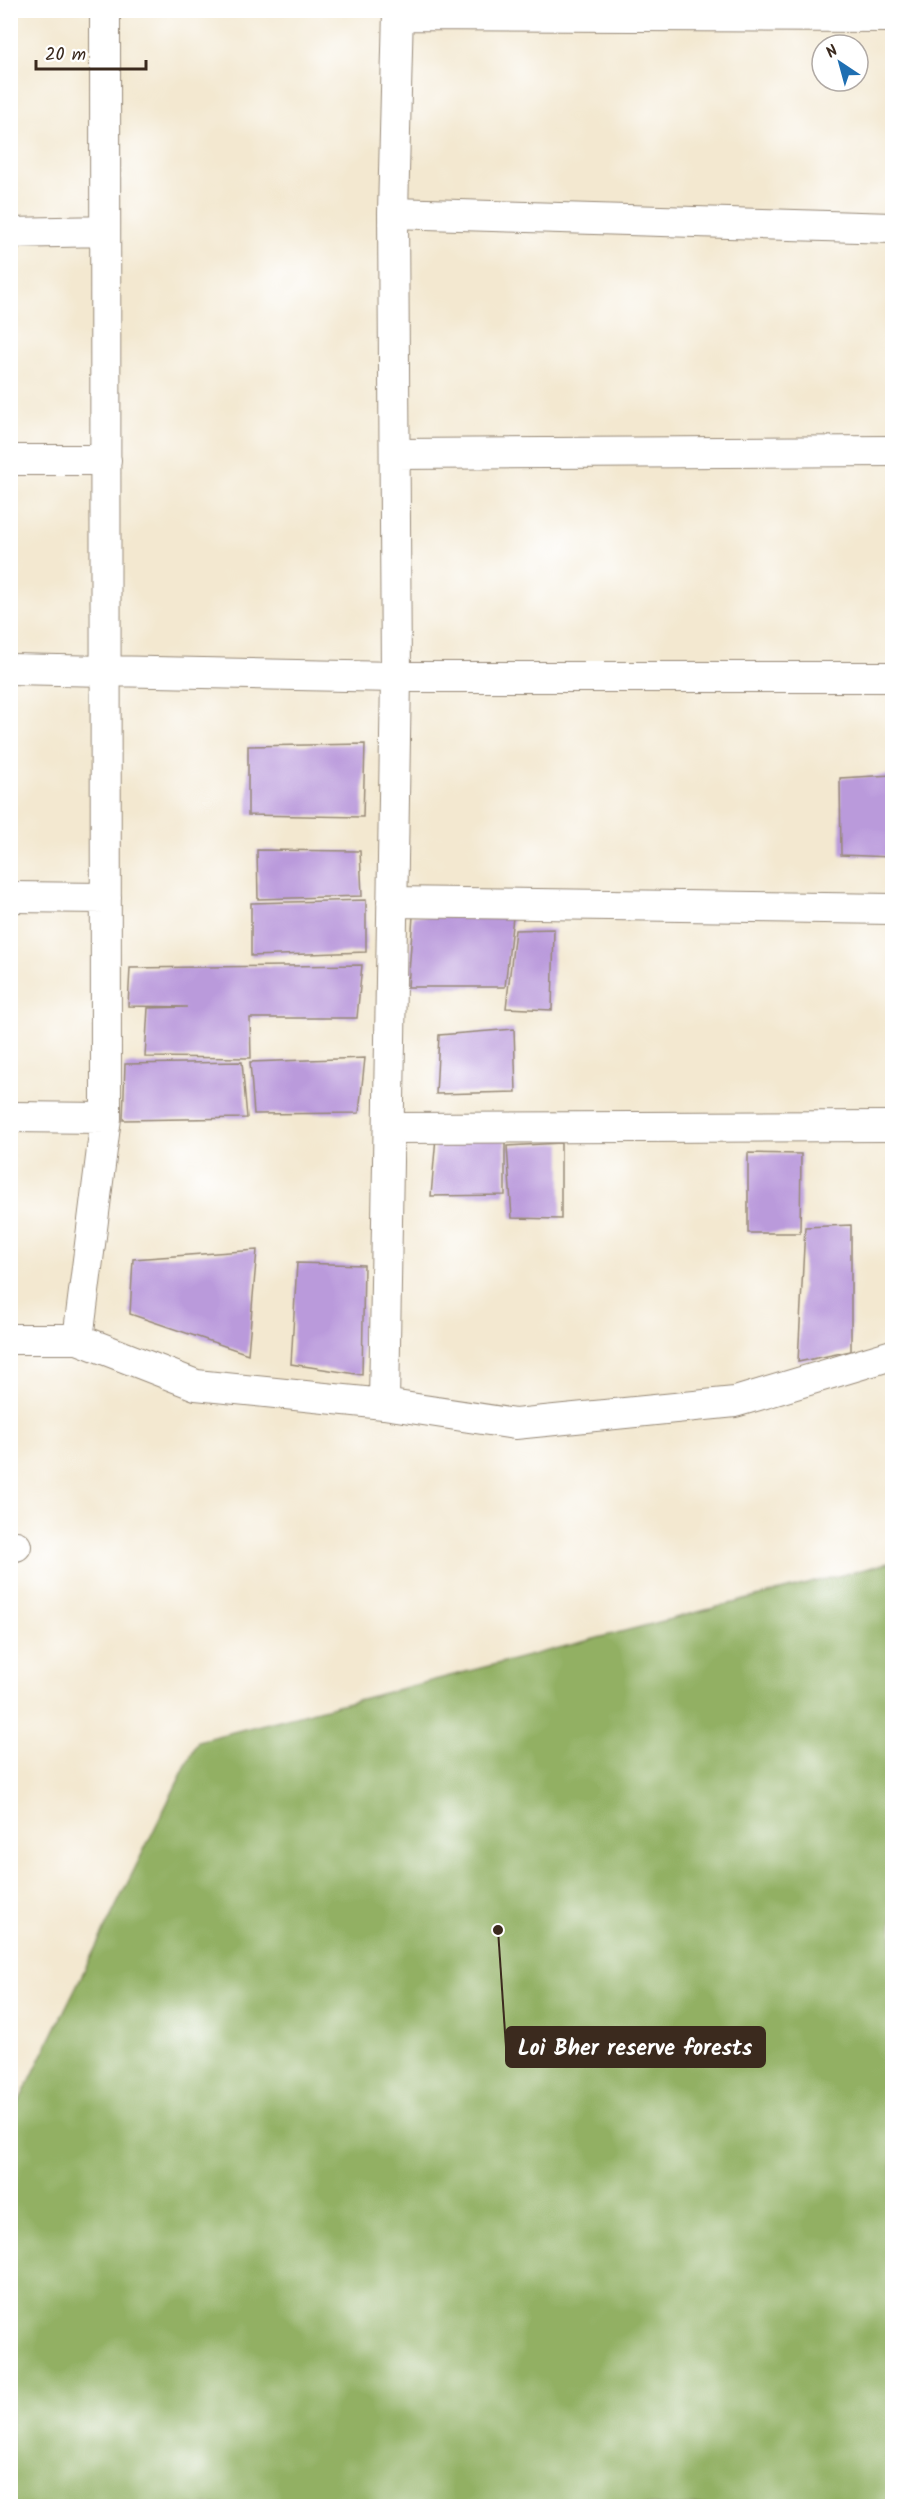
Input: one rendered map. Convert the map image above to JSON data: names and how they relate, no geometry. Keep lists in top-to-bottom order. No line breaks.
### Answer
{"places":["Loi Bher reserve forests"],"scale_bar":"20 m","north":"top left"}
